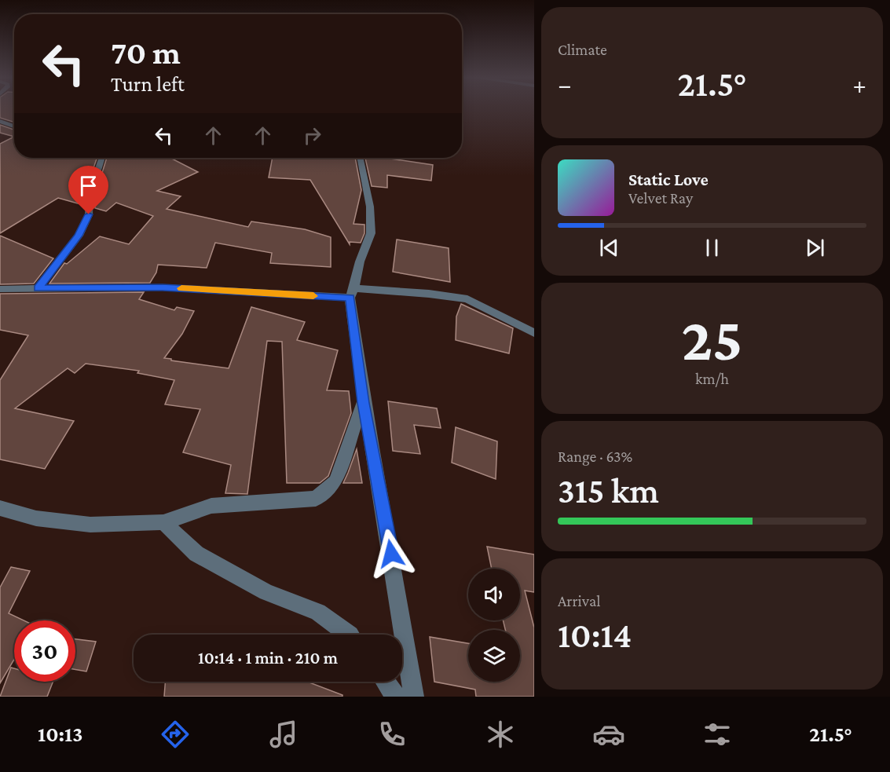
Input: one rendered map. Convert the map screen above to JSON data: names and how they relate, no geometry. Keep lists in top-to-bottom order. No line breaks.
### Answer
{"page":{"tile":["Climate",["25","km/h"],["Range · 63%","315 km"],["Arrival","10:14"]],"turn":["70 m","Turn left"],"heat":["−","21.5°","+"],"song":["Static Love","Velvet Ray"],"limit":"30","trip":"10:14 · 1 min · 210 m","tabs":["10:13","21.5°"]}}
